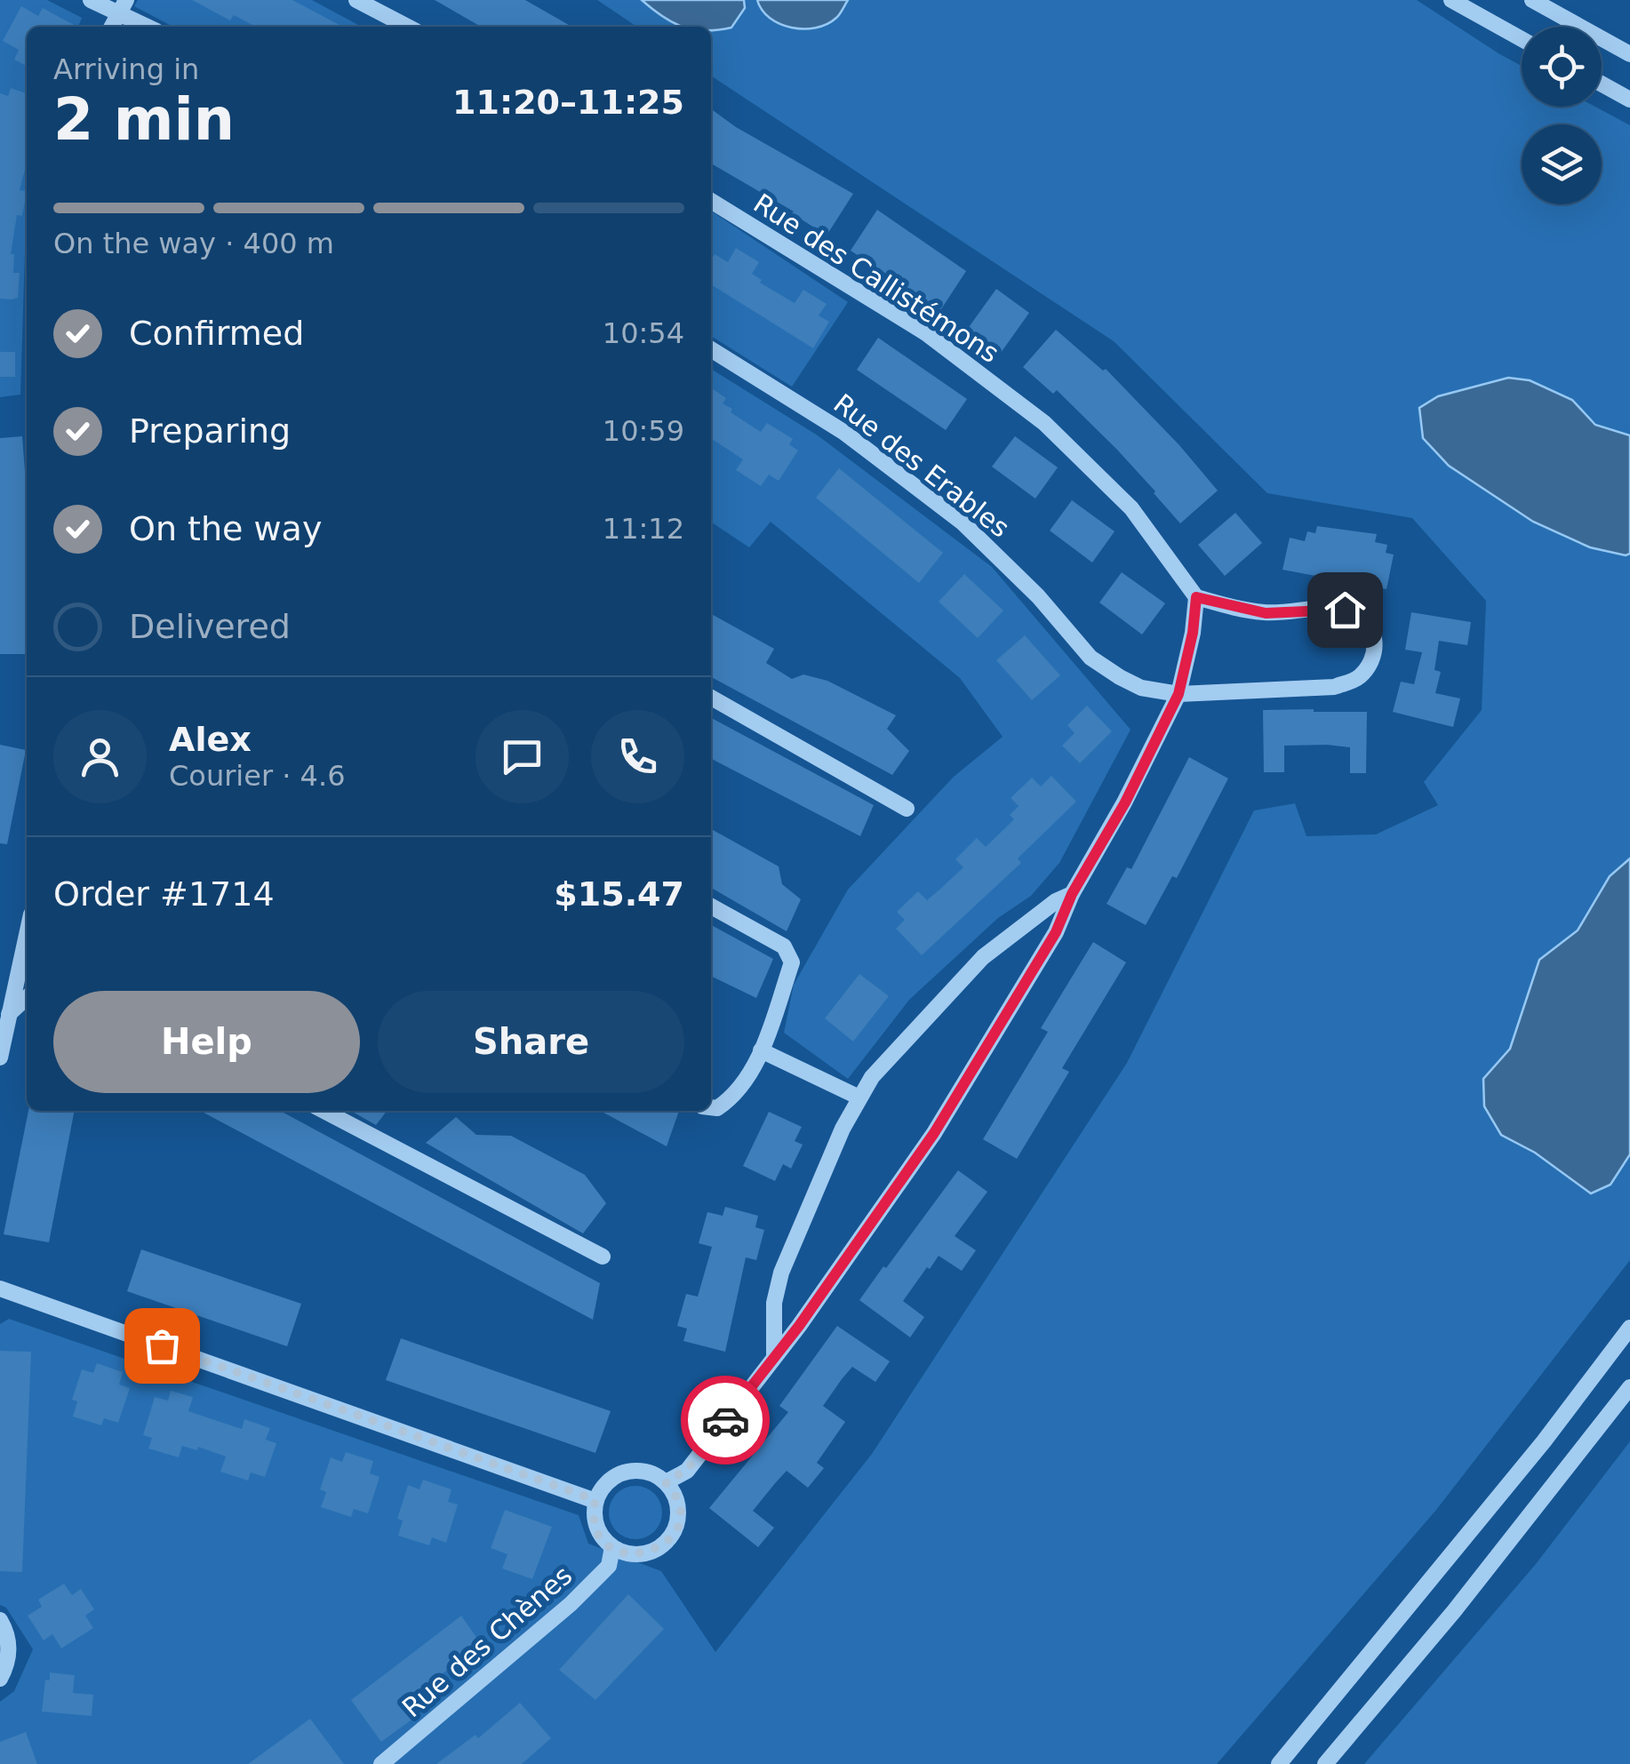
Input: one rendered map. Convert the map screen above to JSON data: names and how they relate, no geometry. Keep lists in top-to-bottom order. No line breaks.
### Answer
{"streets":{"street":["Rue des Callistémons","Rue des Erables","Rue des Chènes"]},"page":{"heading":["2 min","Arriving in","11:20–11:25"],"panel":["Alex","Courier · 4.6","Order #1714","$15.47"],"bar":"On the way · 400 m","list":[["Confirmed","10:54"],["Preparing","10:59"],["On the way","11:12"],"Delivered"],"buttons":["Help","Share"]}}
